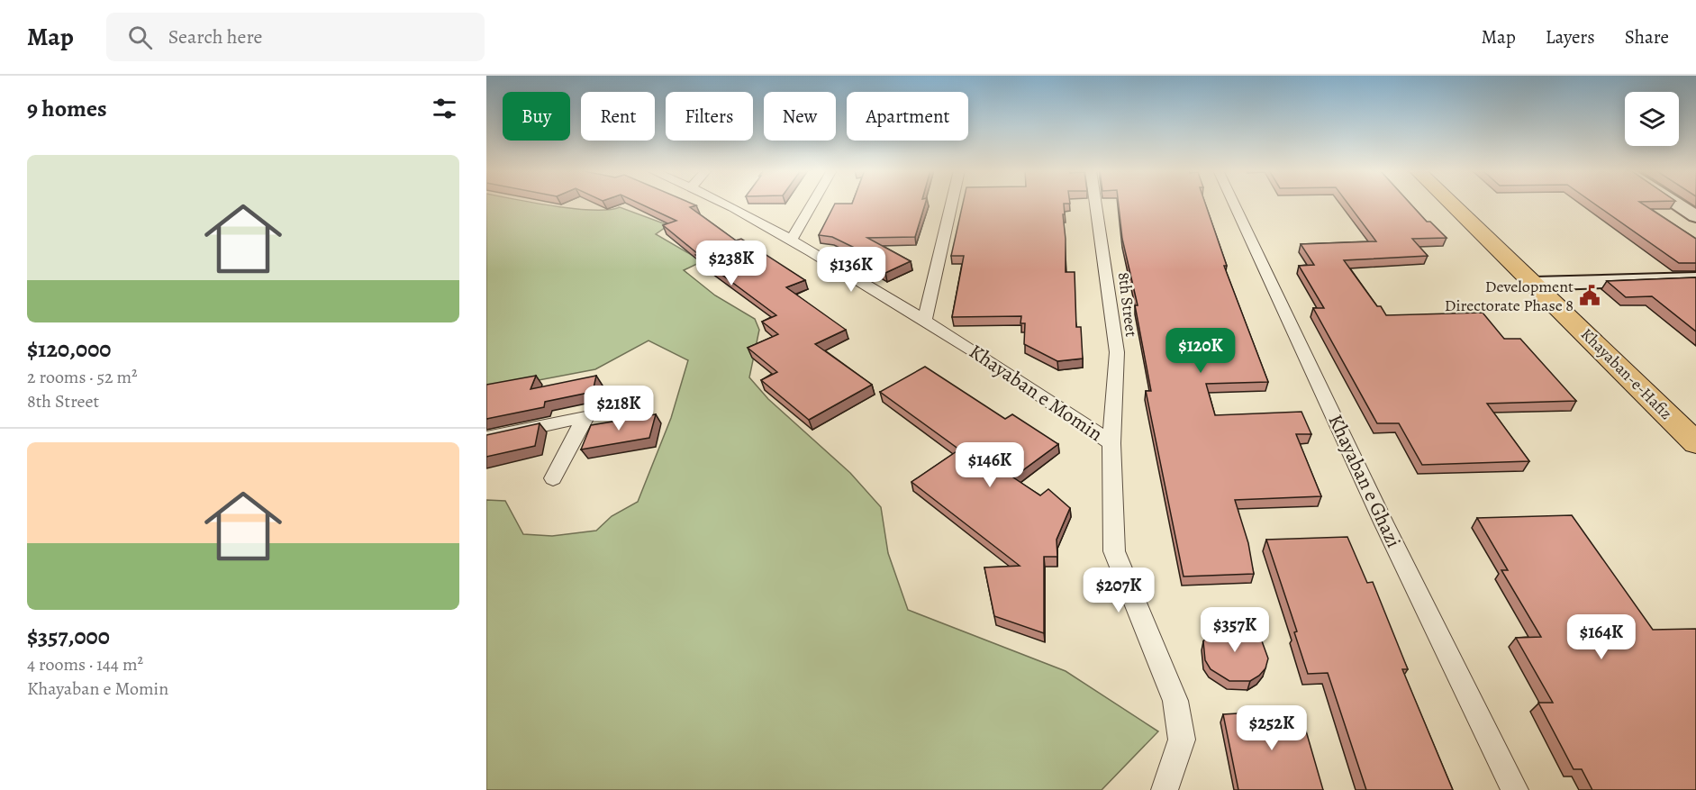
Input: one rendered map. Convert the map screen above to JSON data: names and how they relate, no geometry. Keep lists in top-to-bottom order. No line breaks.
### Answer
{"streets":{"main road":["Khayaban-e-Hafiz"],"street":["8th Street","Khayaban e Momin","Khayaban e Ghazi"]},"crossings":[["8th Street","Khayaban e Momin"]],"places":{"public building":["Development Directorate Phase 8"]},"page":{"header":"Map","search":"Search here","nav":["Map","Layers","Share"],"heading":"9 homes","chip":["Buy","Rent","Filters","New","Apartment"],"list":[{"name":"$120,000","note":"2 rooms · 52 m² · 8th Street"},{"name":"$357,000","note":"4 rooms · 144 m² · Khayaban e Momin"}],"price":["$238K","$136K","$120K","$218K","$146K","$207K","$357K","$164K","$252K"]}}
